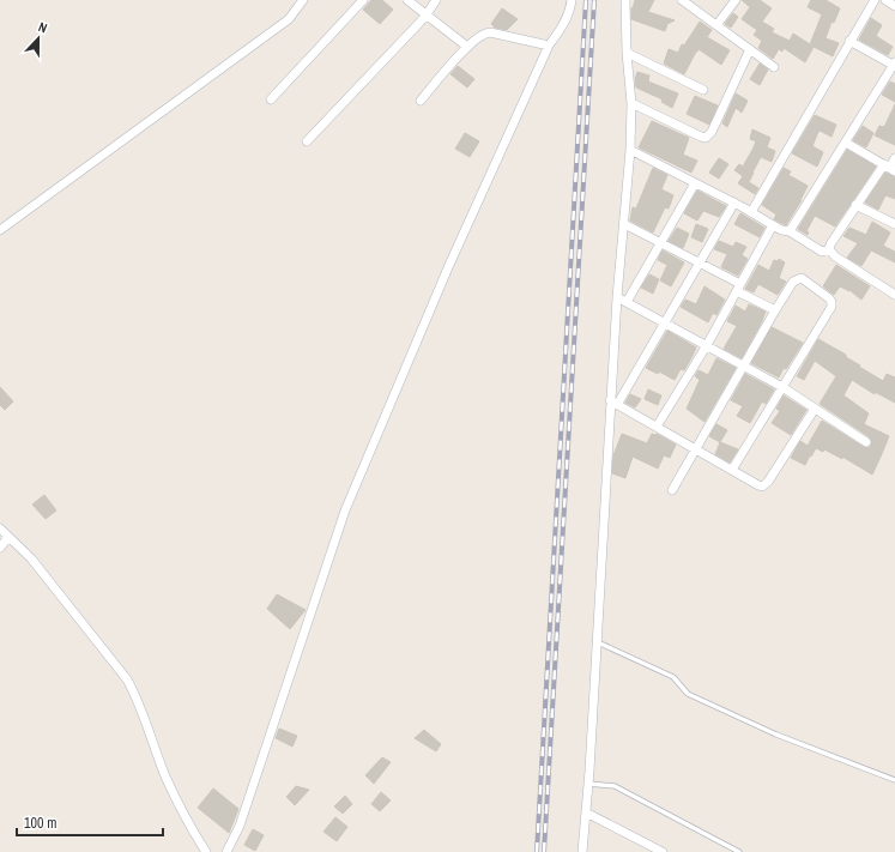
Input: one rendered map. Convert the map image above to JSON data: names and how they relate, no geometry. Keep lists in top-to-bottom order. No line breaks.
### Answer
{"scale_bar":"100 m","north":"top"}
